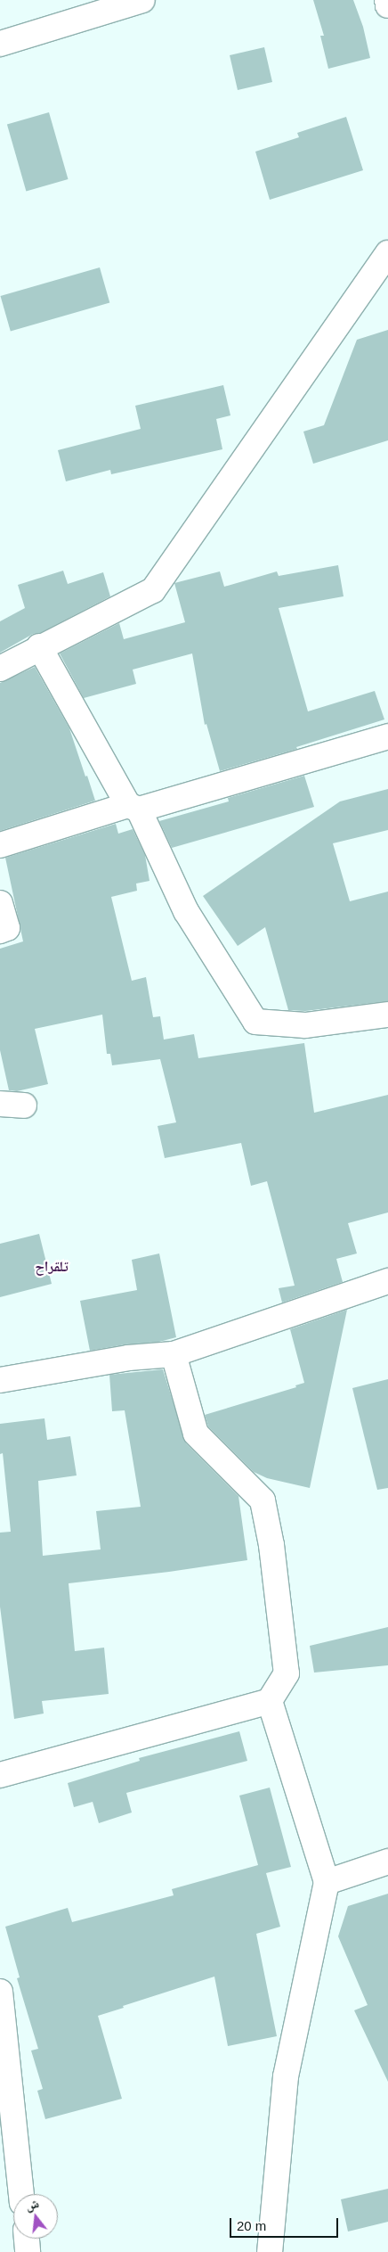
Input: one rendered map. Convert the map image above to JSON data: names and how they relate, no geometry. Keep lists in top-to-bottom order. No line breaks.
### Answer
{"districts":["تلقراح"],"scale_bar":"20 m","north":"top"}
